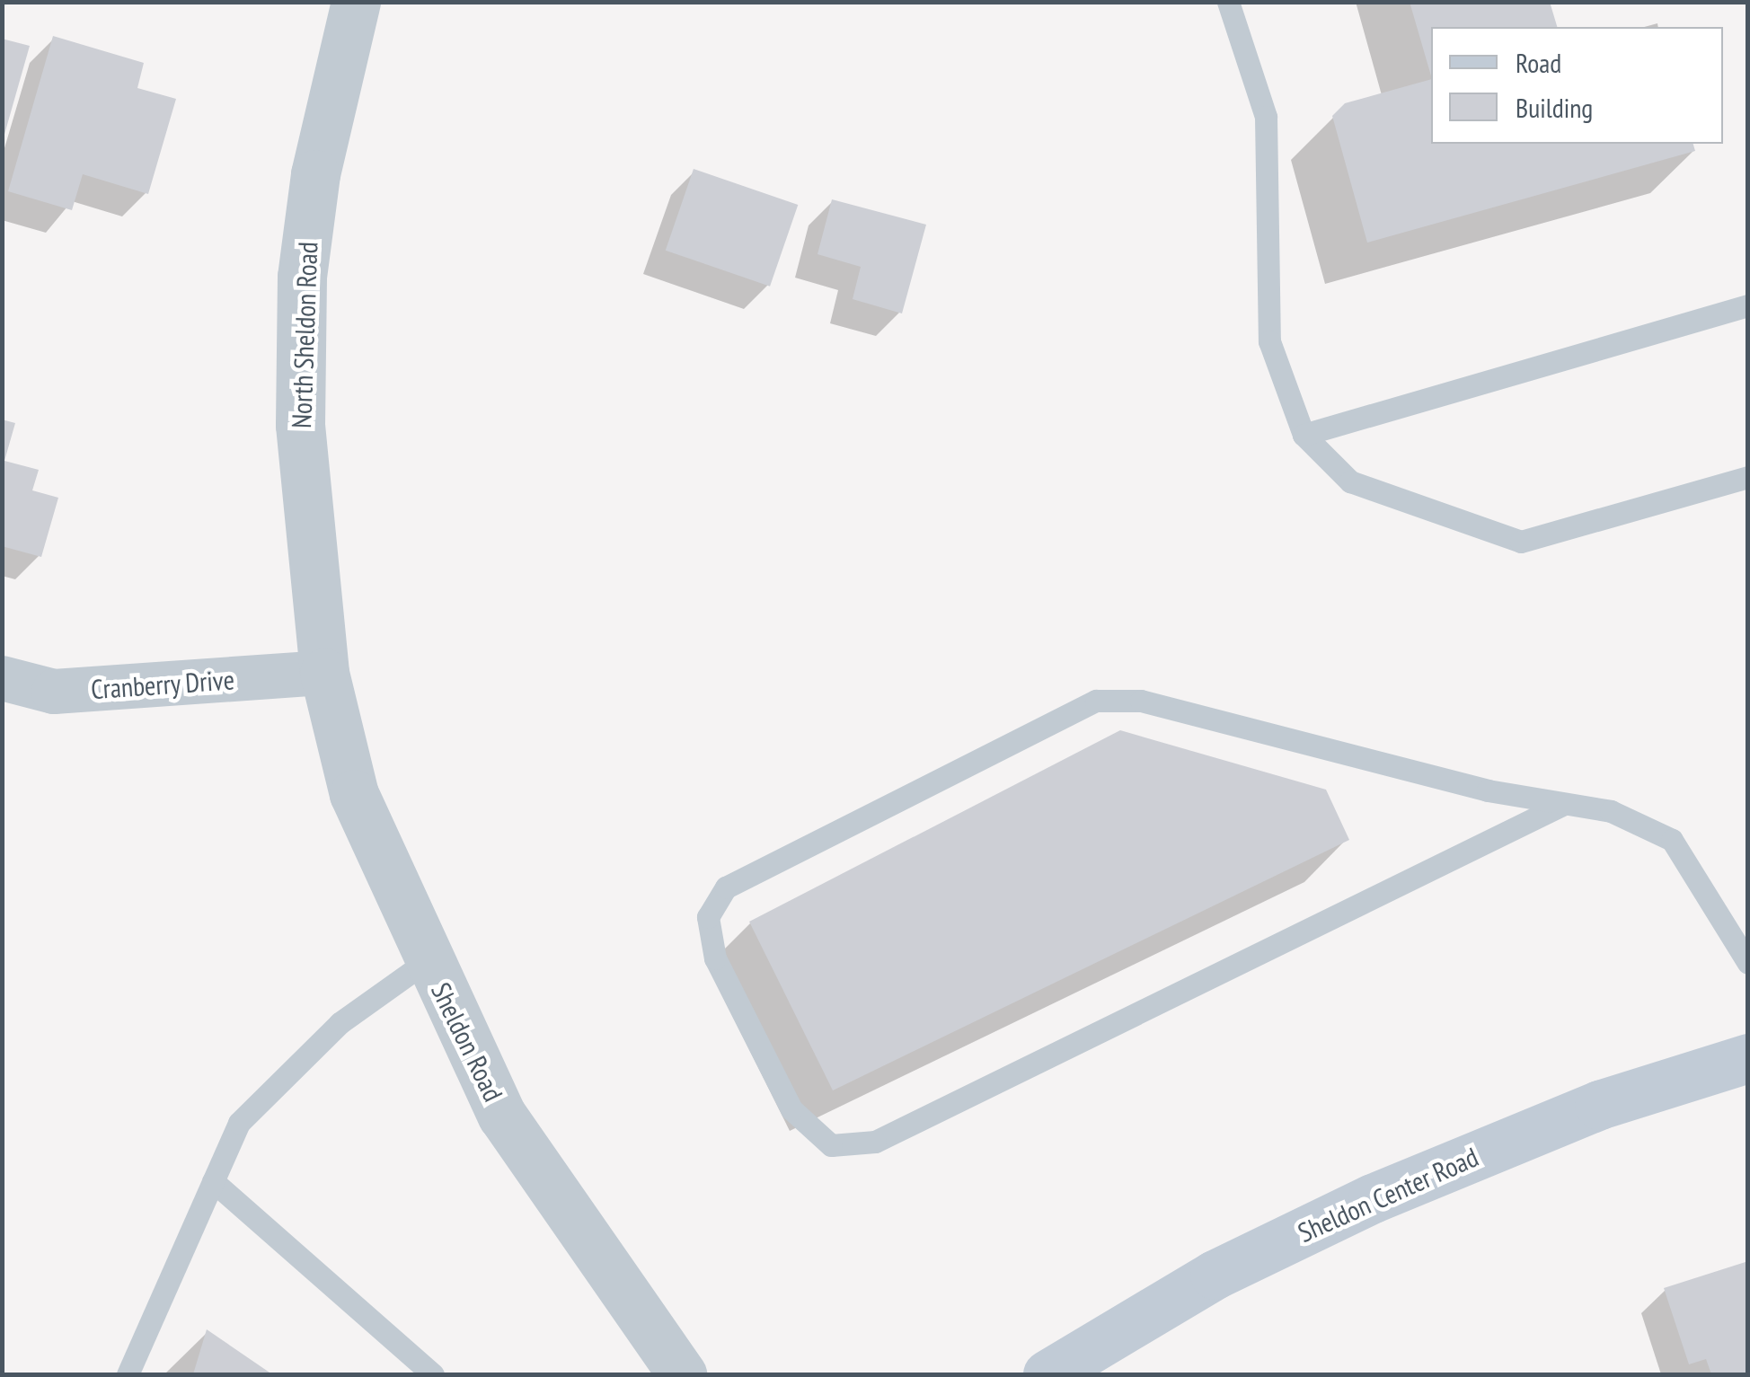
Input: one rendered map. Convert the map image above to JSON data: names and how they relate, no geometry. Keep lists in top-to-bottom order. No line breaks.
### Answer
{"streets":{"main road":["Sheldon Center Road"],"street":["North Sheldon Road","Cranberry Drive","Sheldon Road"]},"crossings":[["North Sheldon Road","Cranberry Drive"],["North Sheldon Road","Sheldon Road"],["Cranberry Drive","Sheldon Road"]],"legend":["Road","Building"]}
